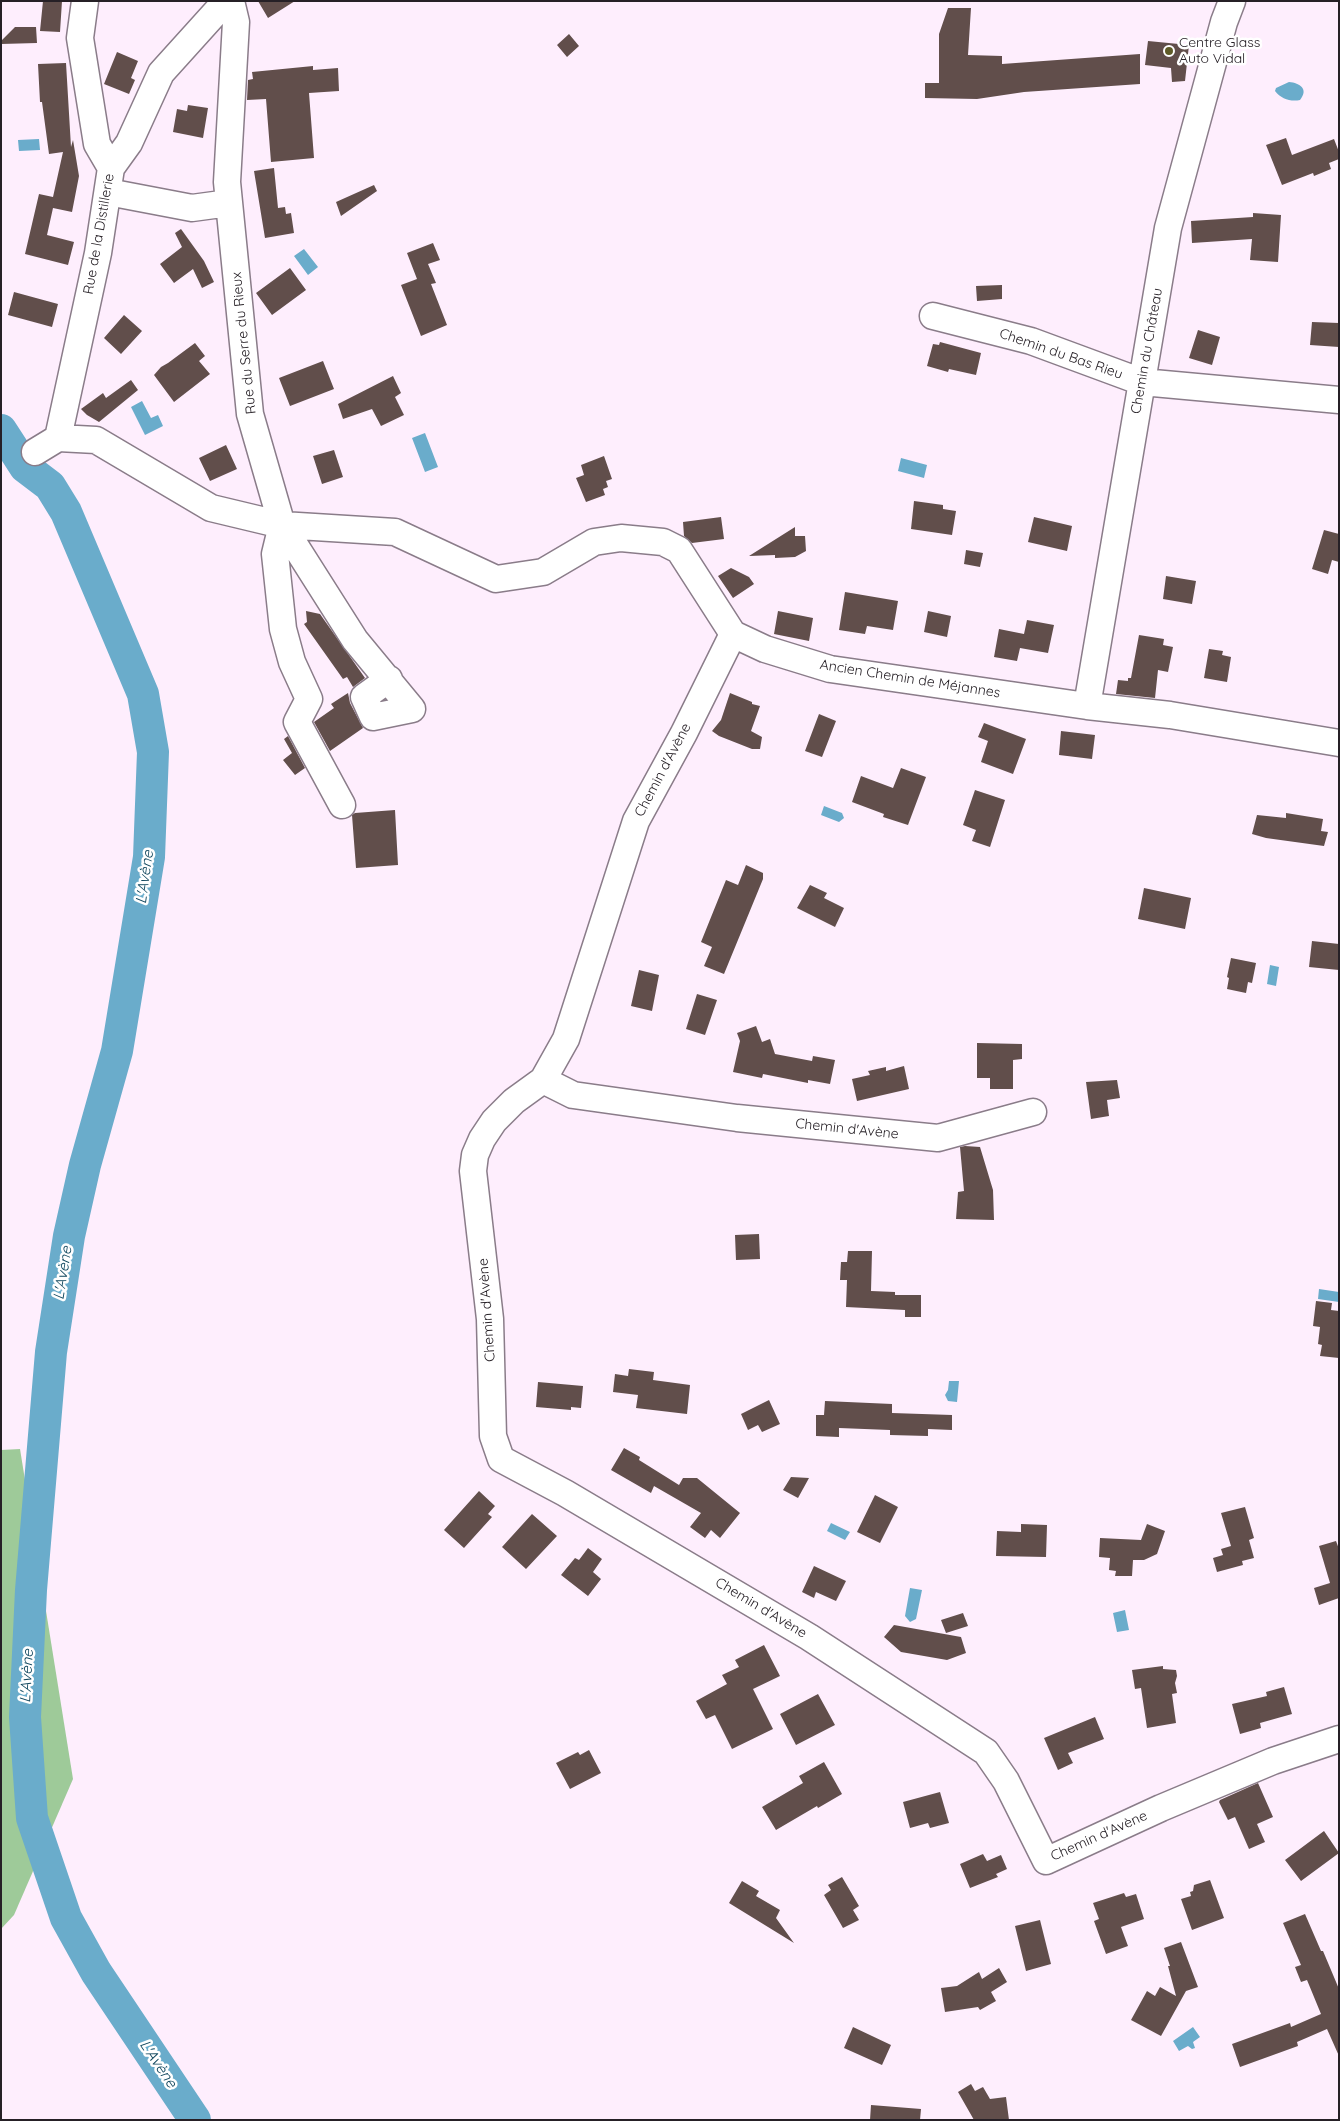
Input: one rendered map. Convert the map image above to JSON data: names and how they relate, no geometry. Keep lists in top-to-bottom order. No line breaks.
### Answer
{"streets":{"street":["Rue de la Distillerie","Rue du Serre du Rieux","Chemin du Château","Chemin du Bas Rieu","Ancien Chemin de Méjannes","Chemin d'Avène"]},"crossings":[["Chemin du Château","Chemin du Bas Rieu"],["Chemin du Château","Ancien Chemin de Méjannes"],["Ancien Chemin de Méjannes","Chemin d'Avène"]],"water":["L'Avène"],"places":["Centre Glass Auto Vidal"]}
